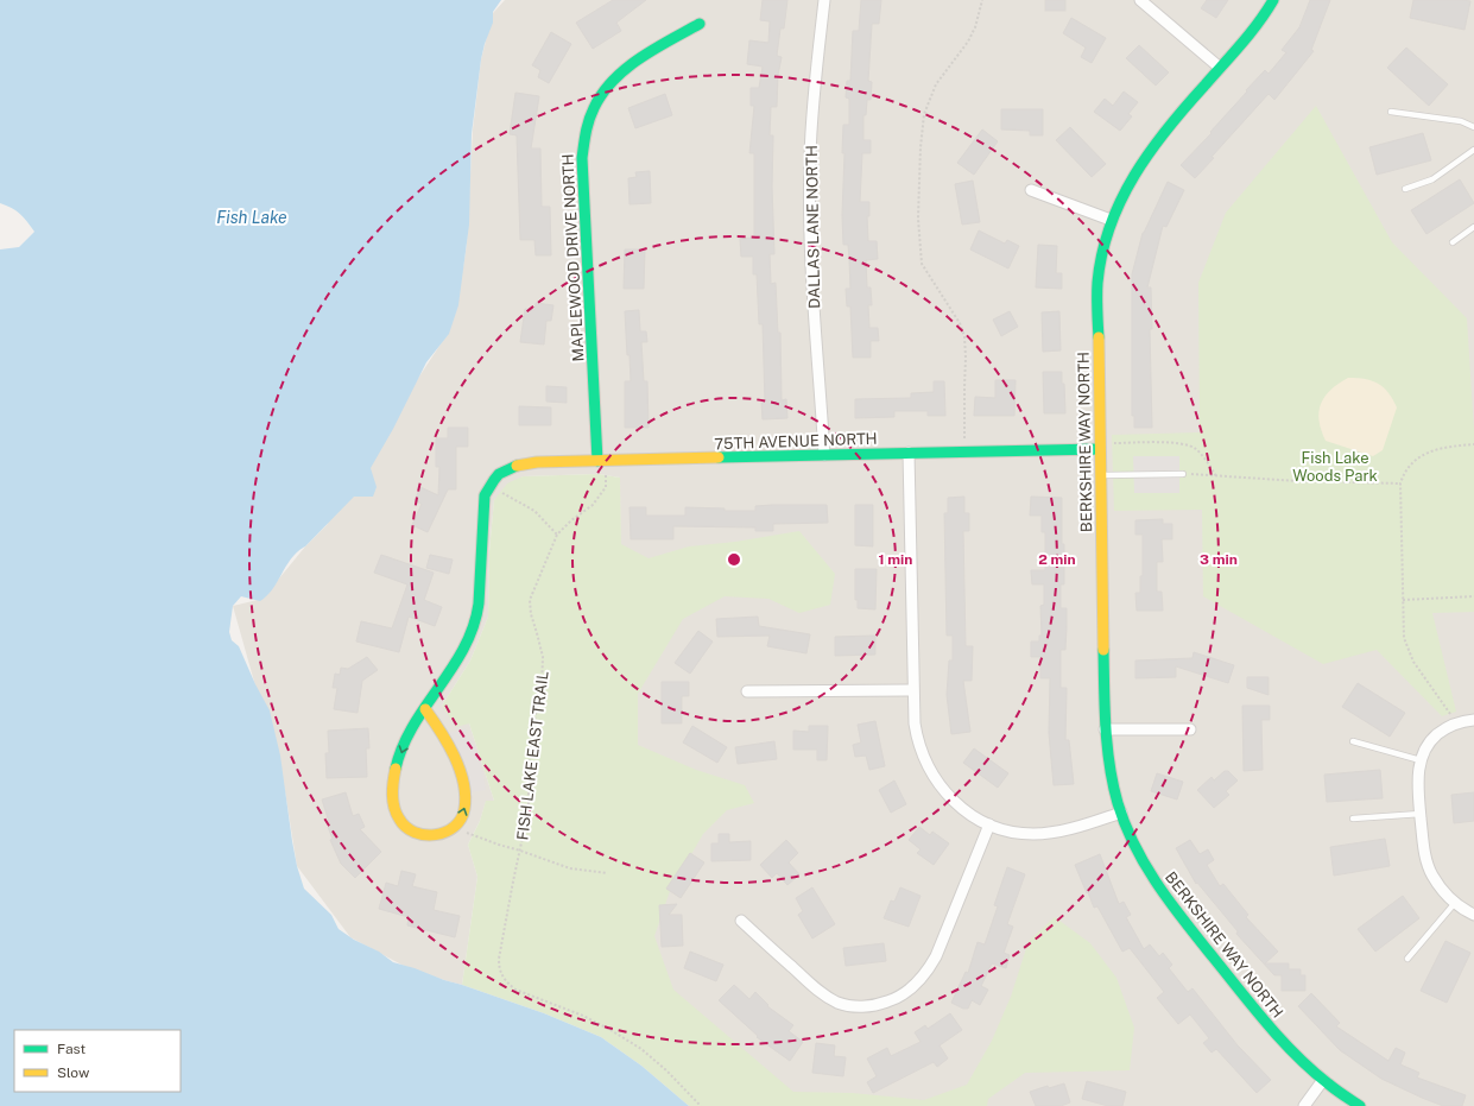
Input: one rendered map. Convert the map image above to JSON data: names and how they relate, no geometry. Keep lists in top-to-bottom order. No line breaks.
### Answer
{"streets":{"street":["DALLAS LANE NORTH","MAPLEWOOD DRIVE NORTH","75TH AVENUE NORTH","BERKSHIRE WAY NORTH"],"path":["FISH LAKE EAST TRAIL"]},"crossings":[["DALLAS LANE NORTH","75TH AVENUE NORTH"],["MAPLEWOOD DRIVE NORTH","75TH AVENUE NORTH"],["MAPLEWOOD DRIVE NORTH","FISH LAKE EAST TRAIL"],["75TH AVENUE NORTH","BERKSHIRE WAY NORTH"],["75TH AVENUE NORTH","FISH LAKE EAST TRAIL"]],"water":["Fish Lake"],"parks":["Fish Lake Woods Park"],"legend":["Fast","Slow"],"rings":["1 min","2 min","3 min"]}
